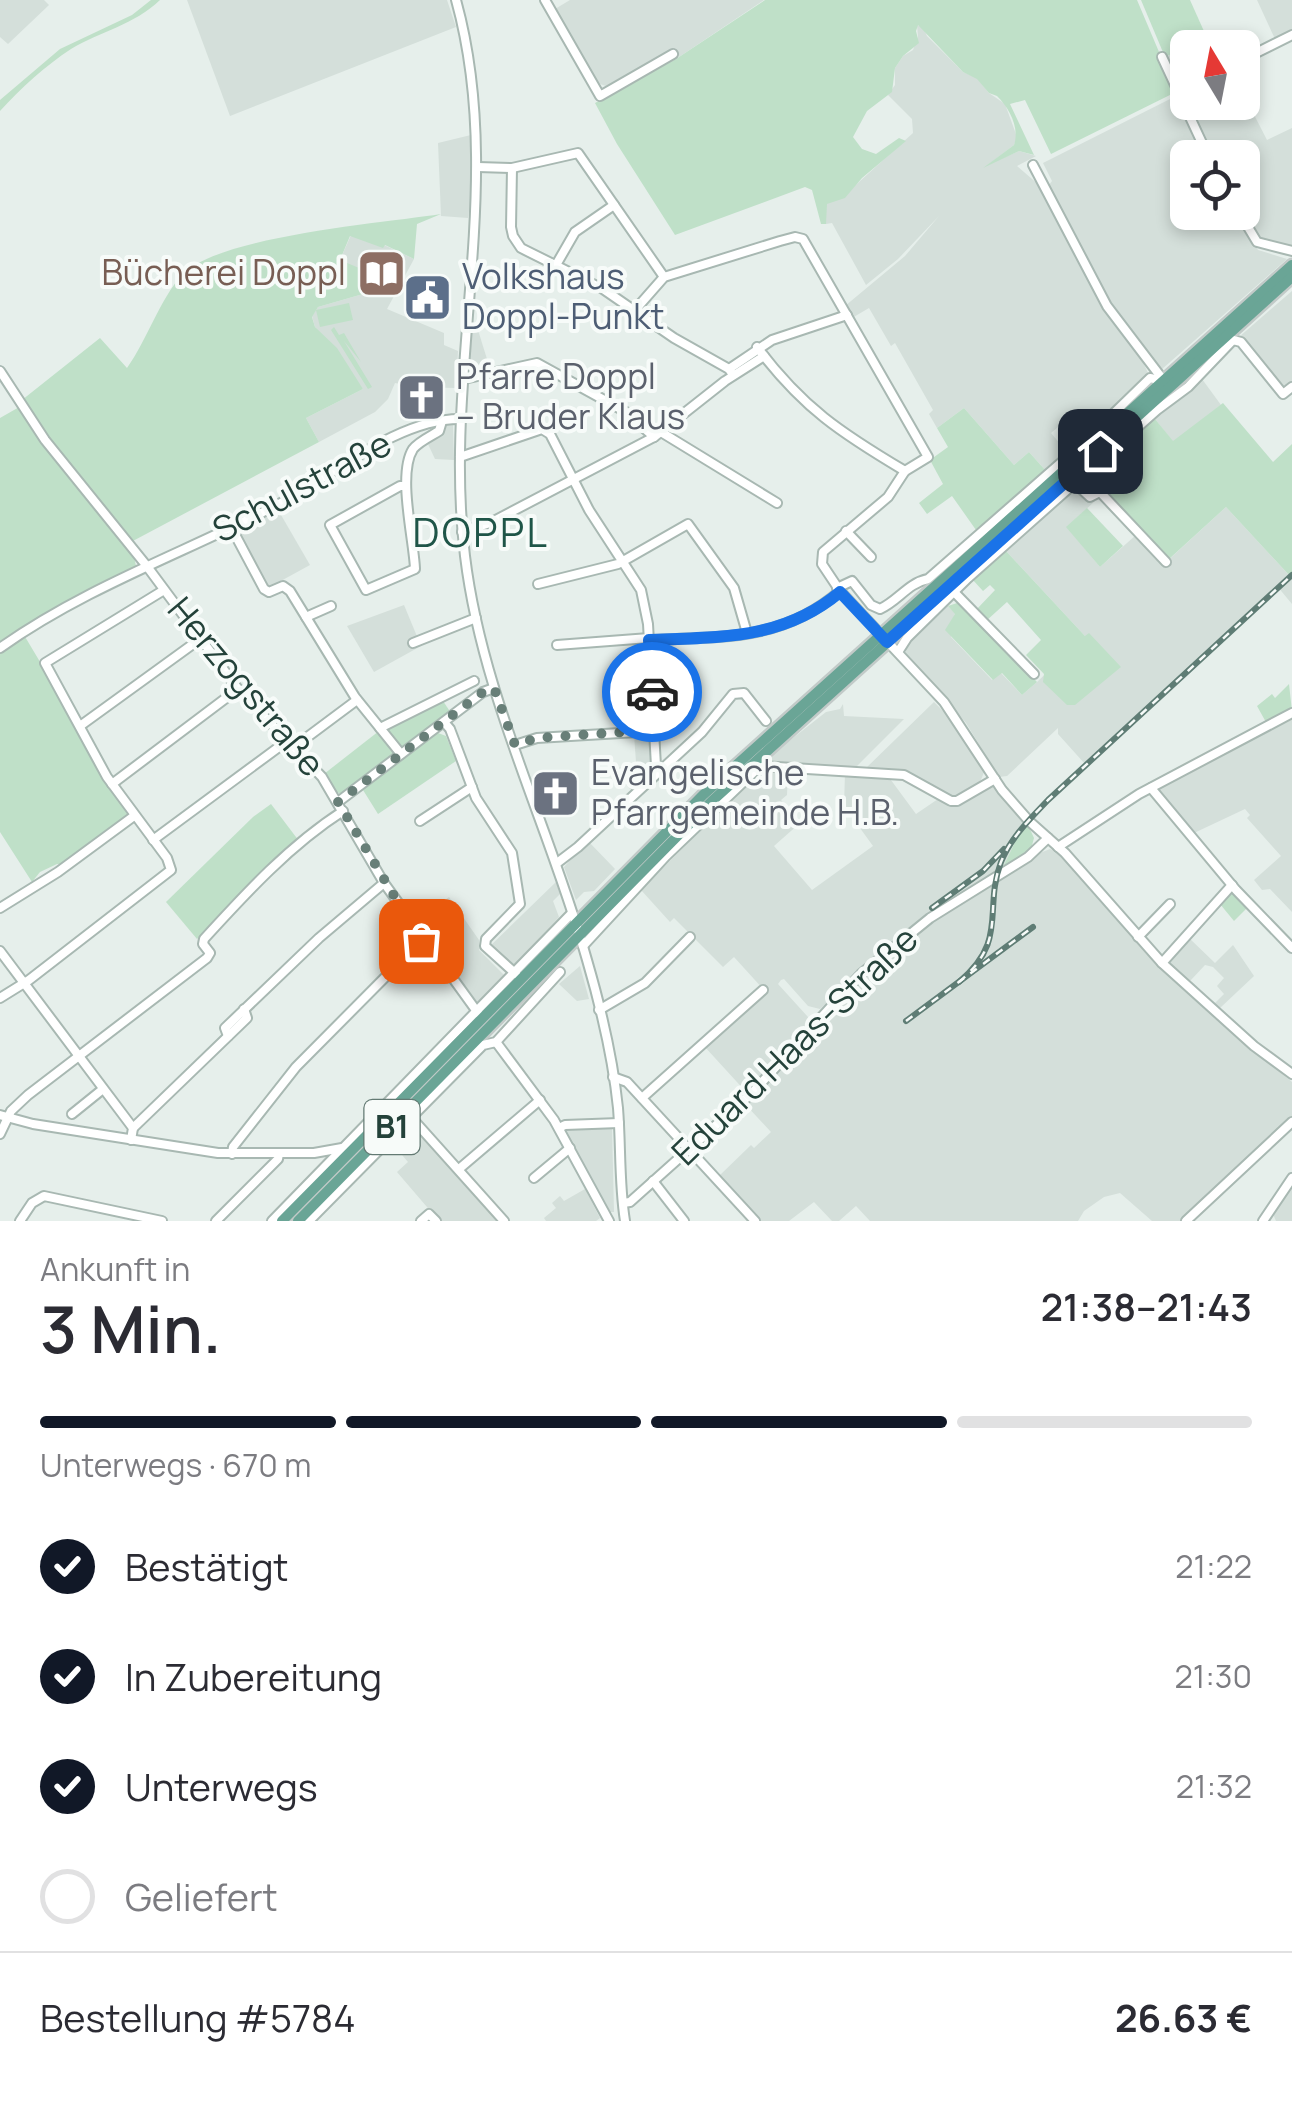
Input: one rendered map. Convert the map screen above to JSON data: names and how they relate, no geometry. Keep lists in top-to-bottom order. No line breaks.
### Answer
{"streets":{"main road":["B1"],"street":["Schulstraße","Herzogstraße","Eduard Haas-Straße"]},"crossings":[["Schulstraße","Herzogstraße"]],"districts":["DOPPL"],"places":{"library":["Bücherei Doppl"],"public building":["Volkshaus Doppl-Punkt"],"church":["Pfarre Doppl – Bruder Klaus","Evangelische Pfarrgemeinde H.B."]},"north":"top","page":{"heading":["3 Min.","Ankunft in","21:38–21:43"],"panel":["Bestellung #5784","26.63 €"],"bar":"Unterwegs · 670 m","list":[["Bestätigt","21:22"],["In Zubereitung","21:30"],["Unterwegs","21:32"],"Geliefert"]}}
